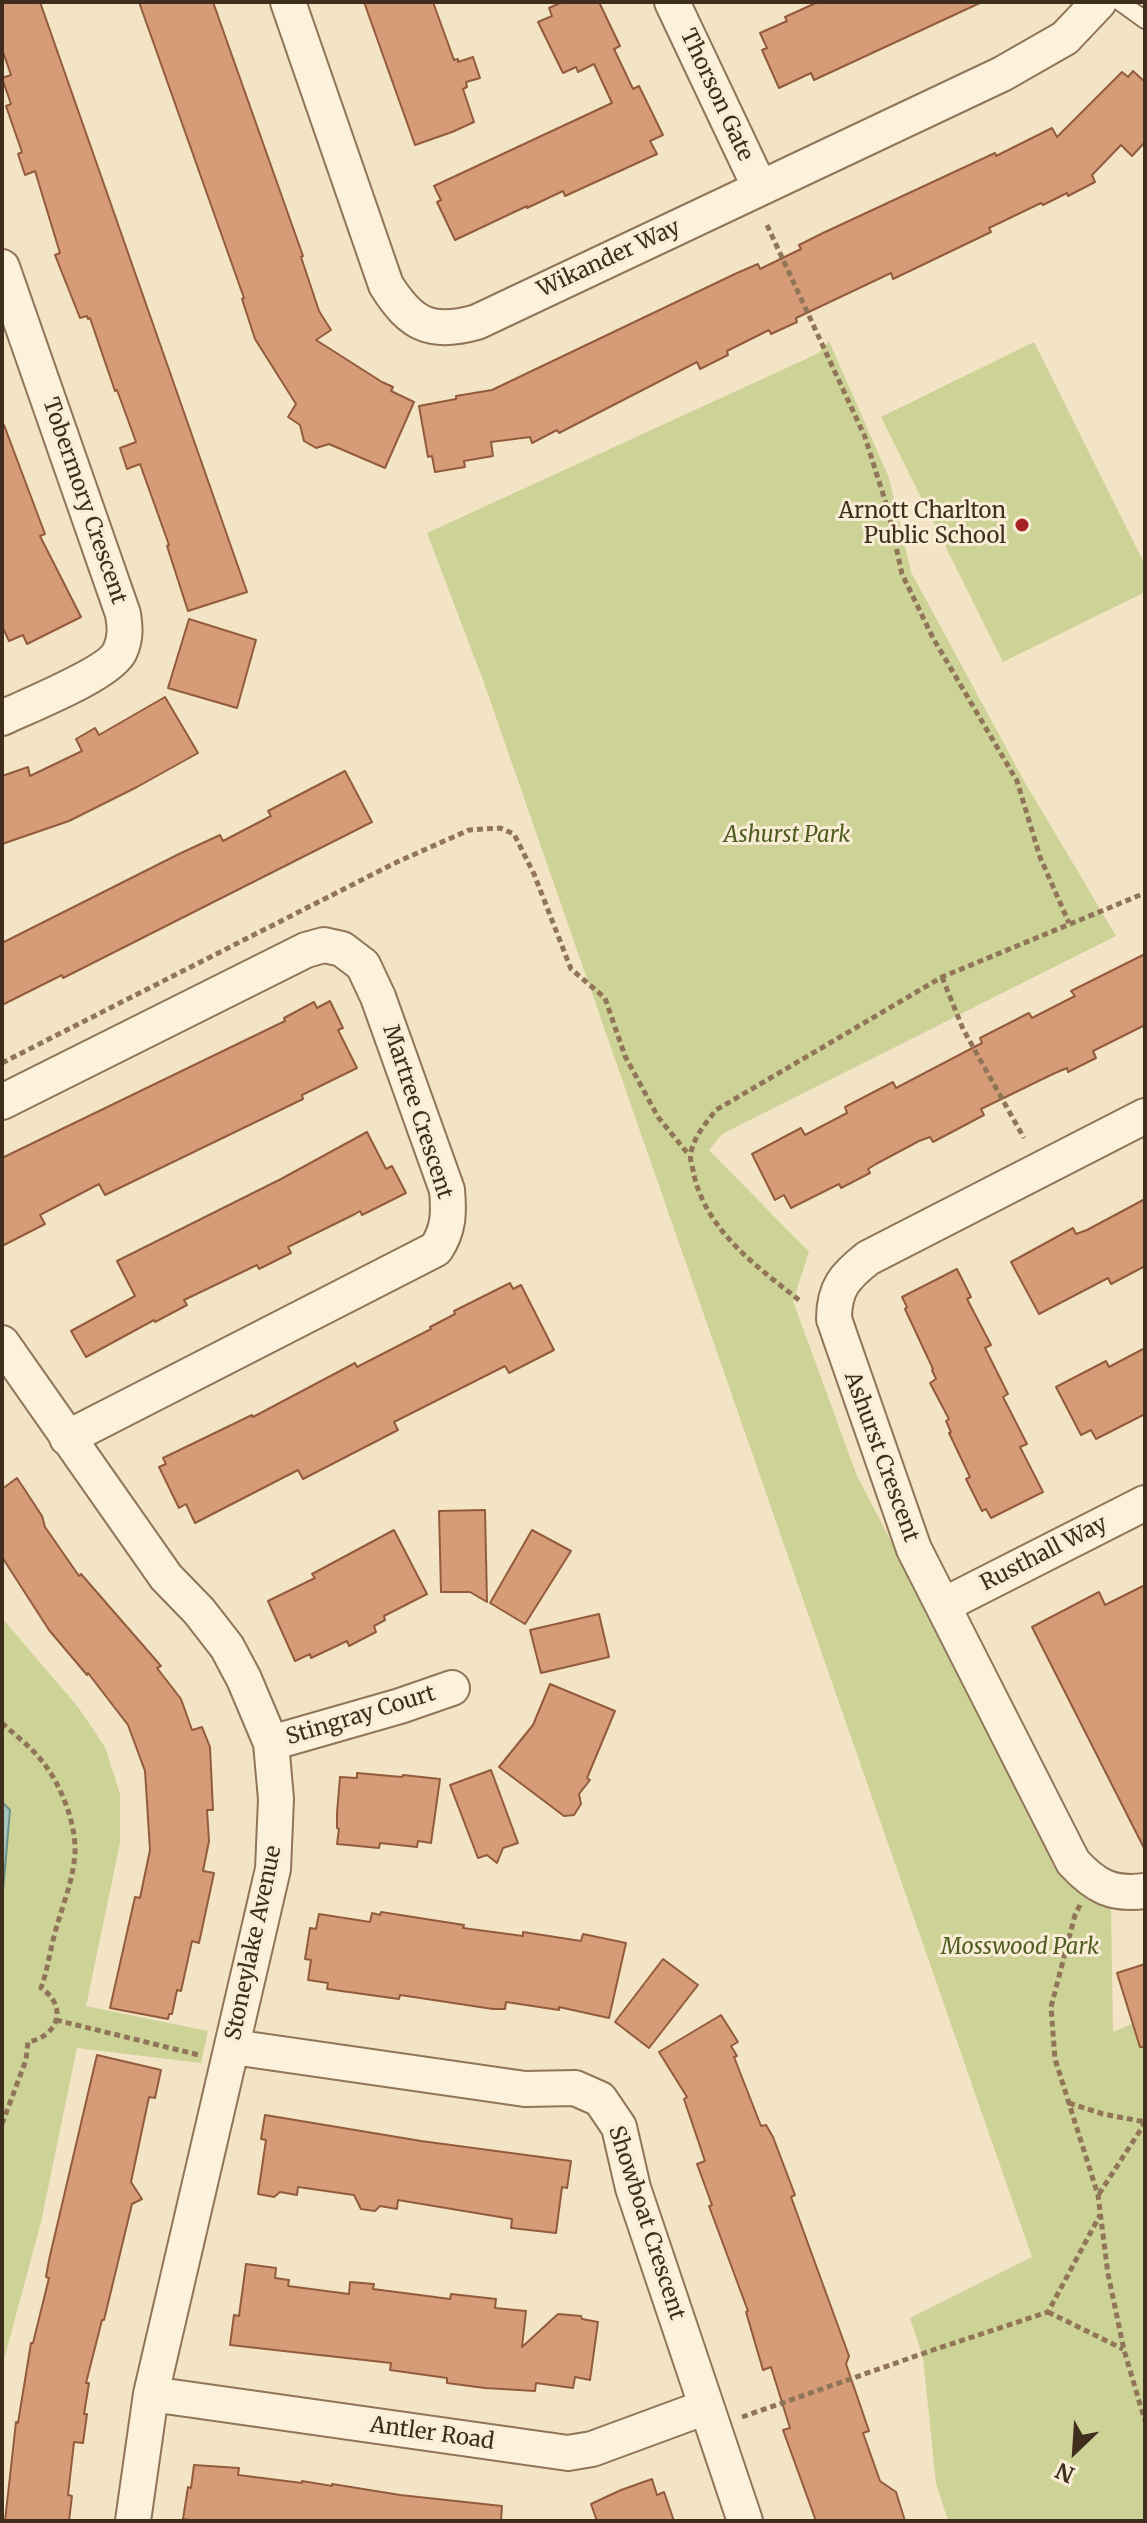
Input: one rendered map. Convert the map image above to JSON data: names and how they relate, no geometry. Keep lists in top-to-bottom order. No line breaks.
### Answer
{"streets":{"street":["Thorson Gate","Wikander Way","Tobermory Crescent","Martree Crescent","Ashurst Crescent","Rusthall Way","Stingray Court","Stoneylake Avenue","Showboat Crescent","Antler Road"]},"crossings":[["Thorson Gate","Wikander Way"],["Martree Crescent","Stoneylake Avenue"],["Ashurst Crescent","Rusthall Way"],["Stingray Court","Stoneylake Avenue"],["Stoneylake Avenue","Showboat Crescent"],["Stoneylake Avenue","Antler Road"],["Showboat Crescent","Antler Road"]],"parks":["Ashurst Park","Mosswood Park"],"places":["Arnott Charlton Public School"],"north":"bottom left"}
